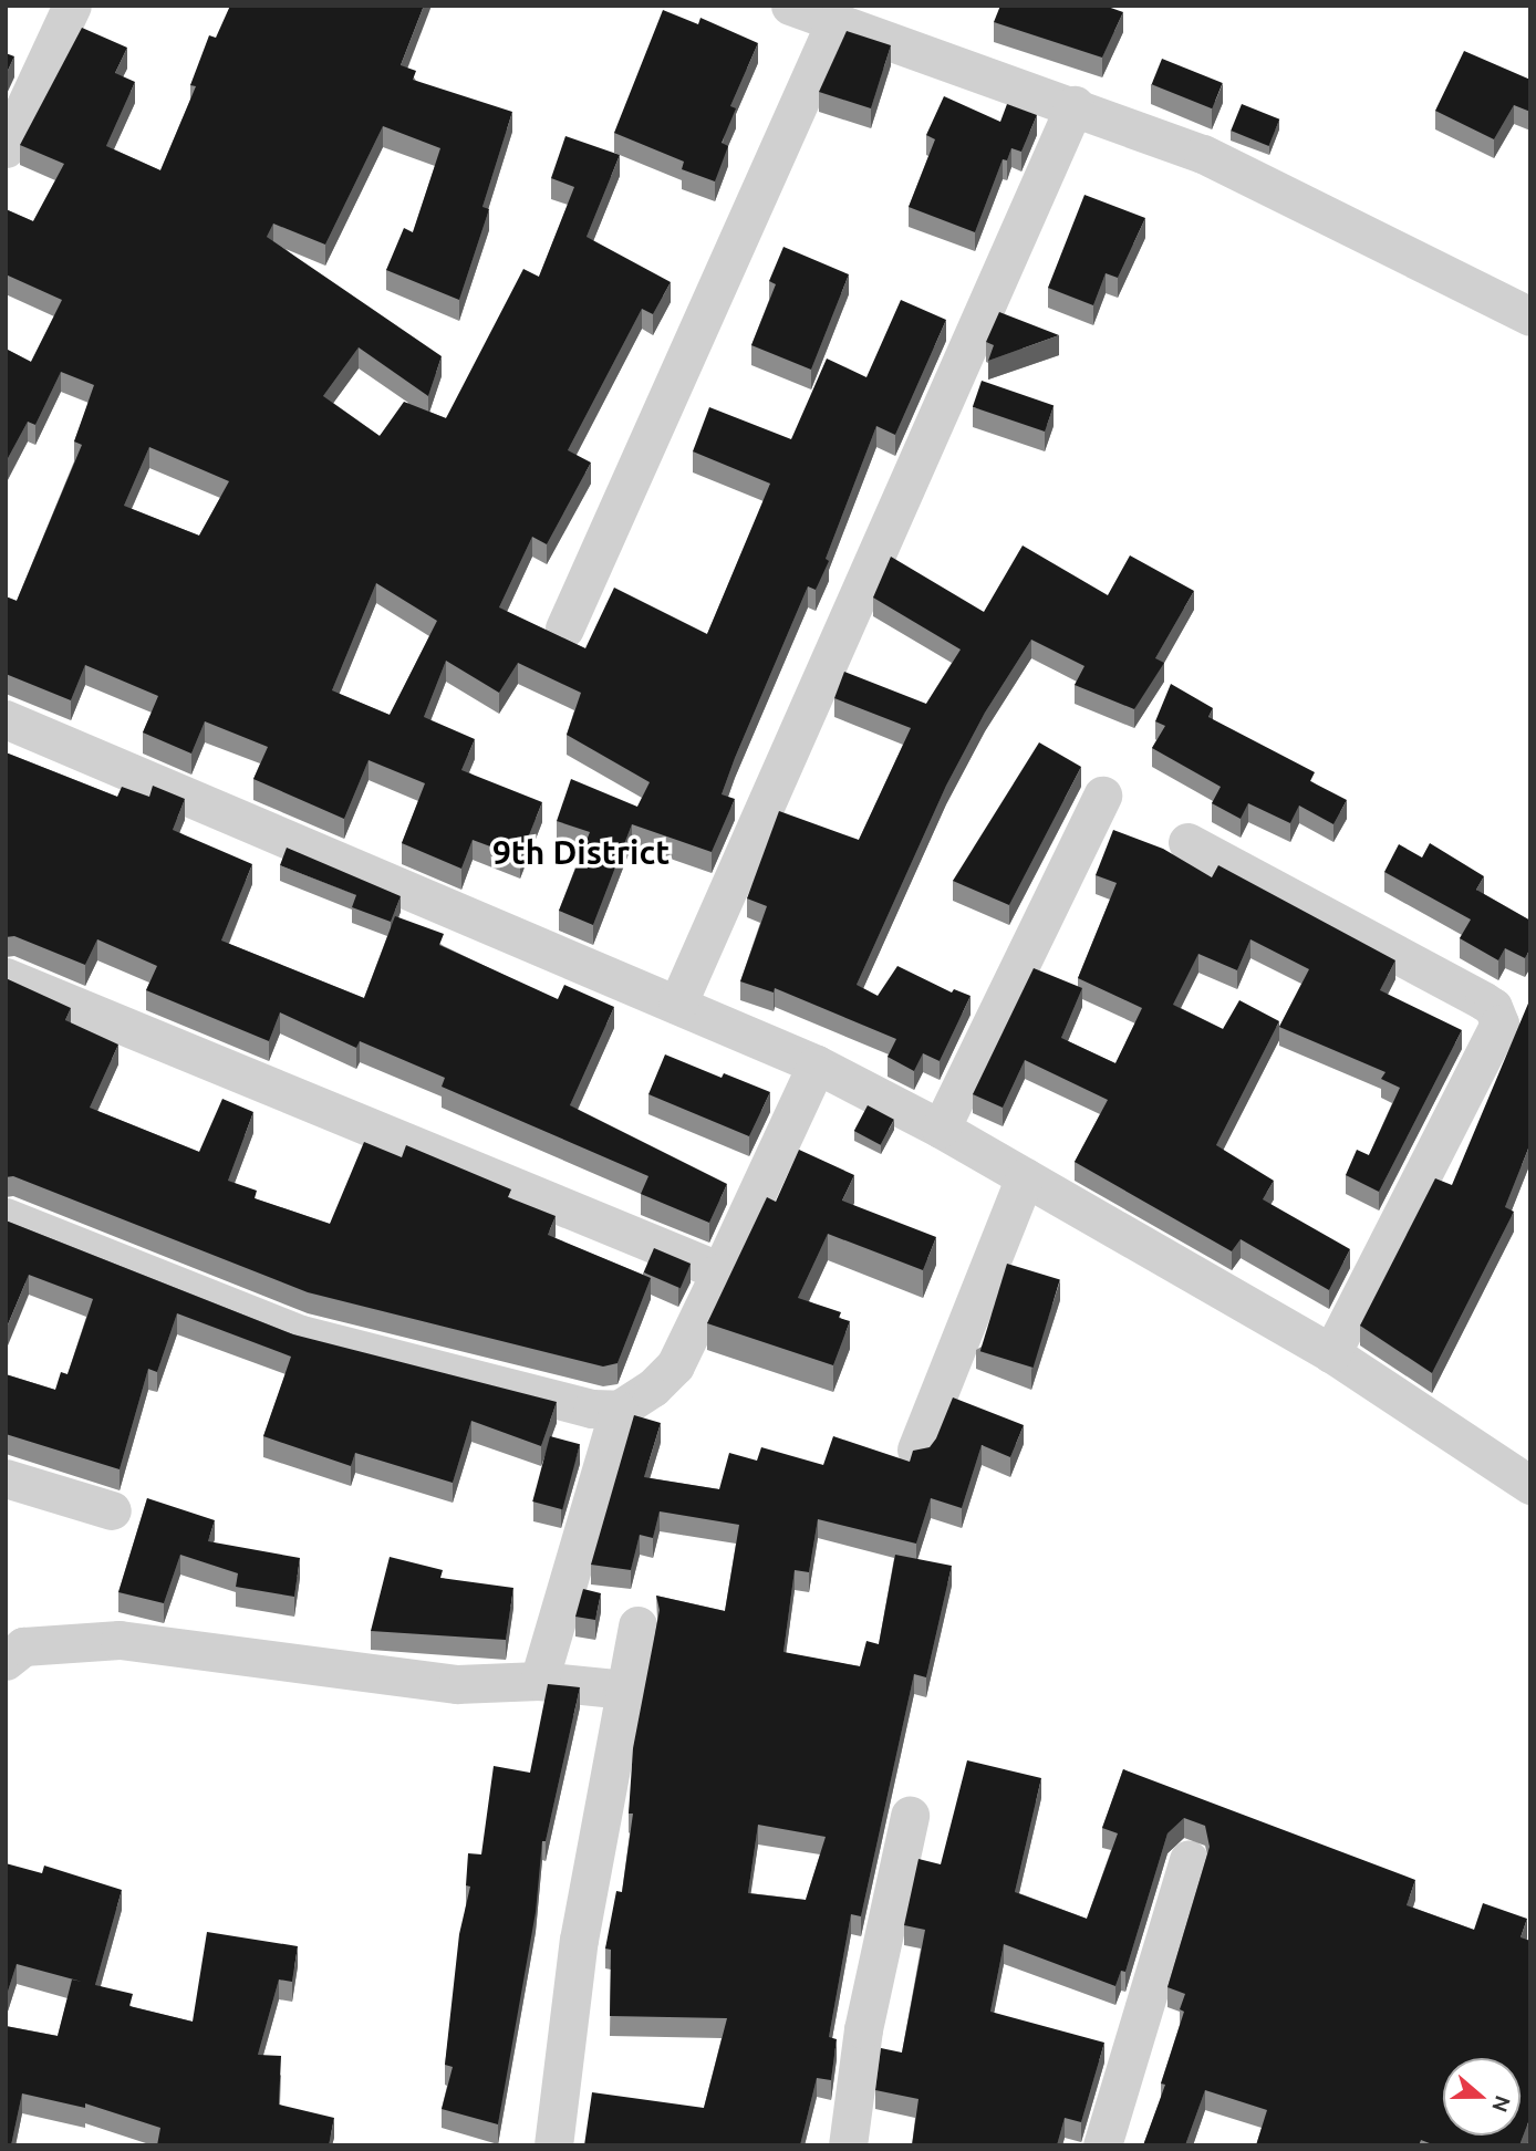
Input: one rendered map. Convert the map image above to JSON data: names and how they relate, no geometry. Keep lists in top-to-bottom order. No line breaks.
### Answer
{"districts":["9th District"],"north":"right"}
